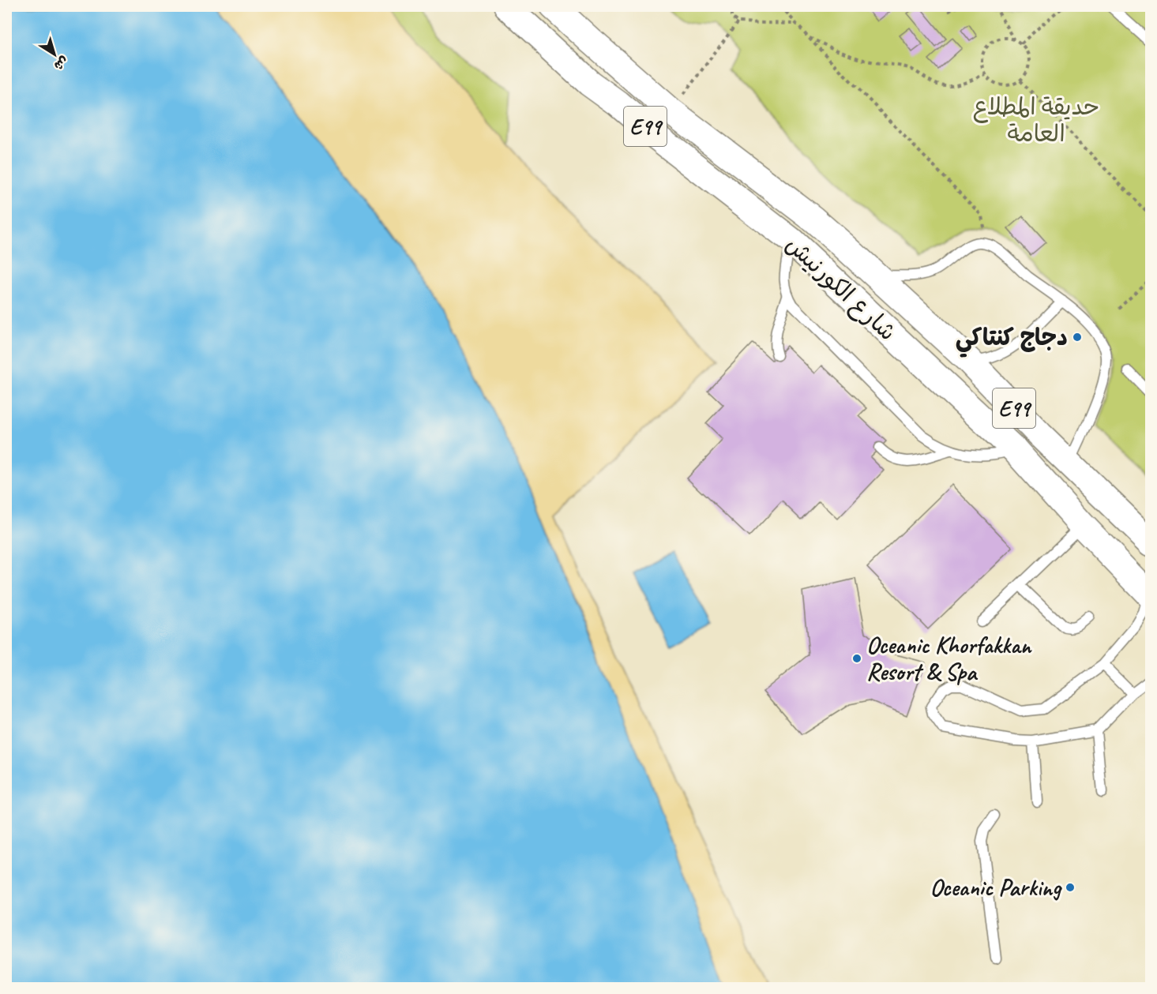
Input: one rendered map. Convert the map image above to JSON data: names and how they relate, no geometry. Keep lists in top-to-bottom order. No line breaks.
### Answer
{"streets":{"highway":["E99","شارع الكورنيش"]},"parks":["حديقة المطلاع العامة"],"places":["دجاج كنتاكي","Oceanic Khorfakkan Resort & Spa","Oceanic Parking"],"north":"bottom right"}
